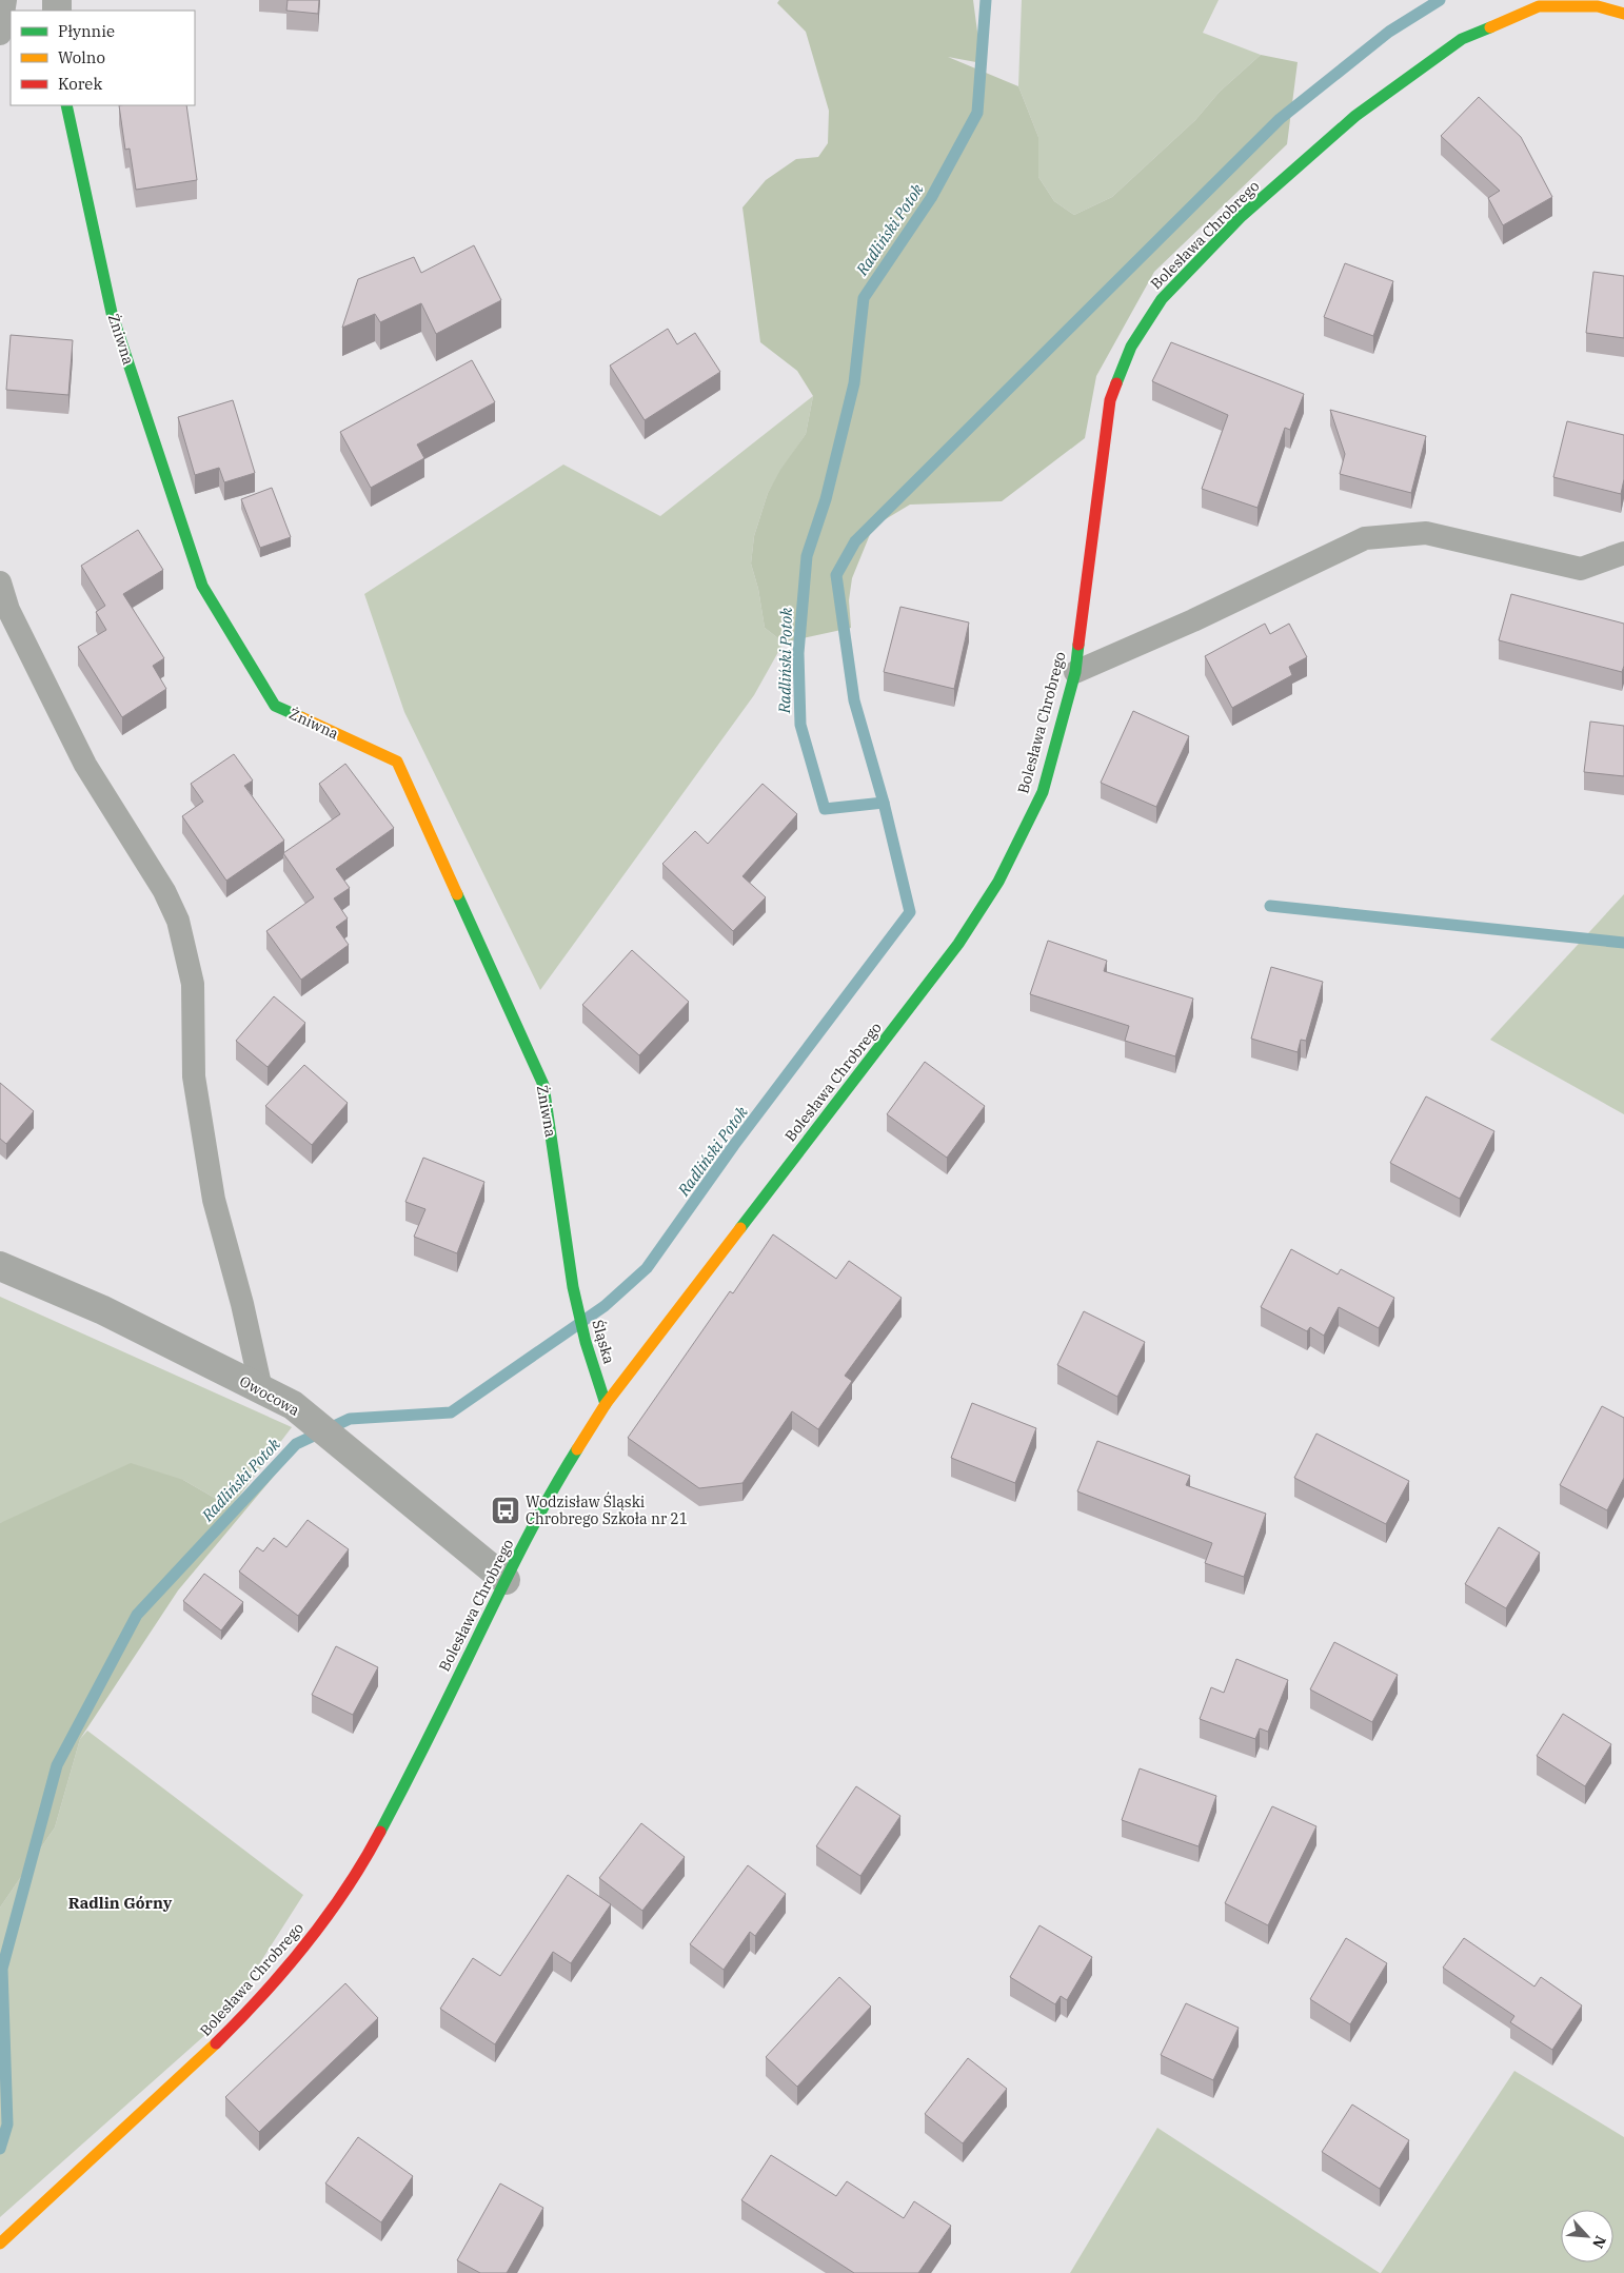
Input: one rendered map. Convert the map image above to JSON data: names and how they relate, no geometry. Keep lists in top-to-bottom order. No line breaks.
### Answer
{"streets":{"street":["Bolesława Chrobrego","Żniwna","Śląska","Owocowa"]},"crossings":[["Bolesława Chrobrego","Śląska"],["Bolesława Chrobrego","Owocowa"],["Żniwna","Śląska"]],"districts":["Radlin Górny"],"water":["Radliński Potok"],"places":{"bus stop":["Wodzisław Śląski Chrobrego Szkoła nr 21"]},"legend":["Płynnie","Wolno","Korek"],"north":"bottom right"}
